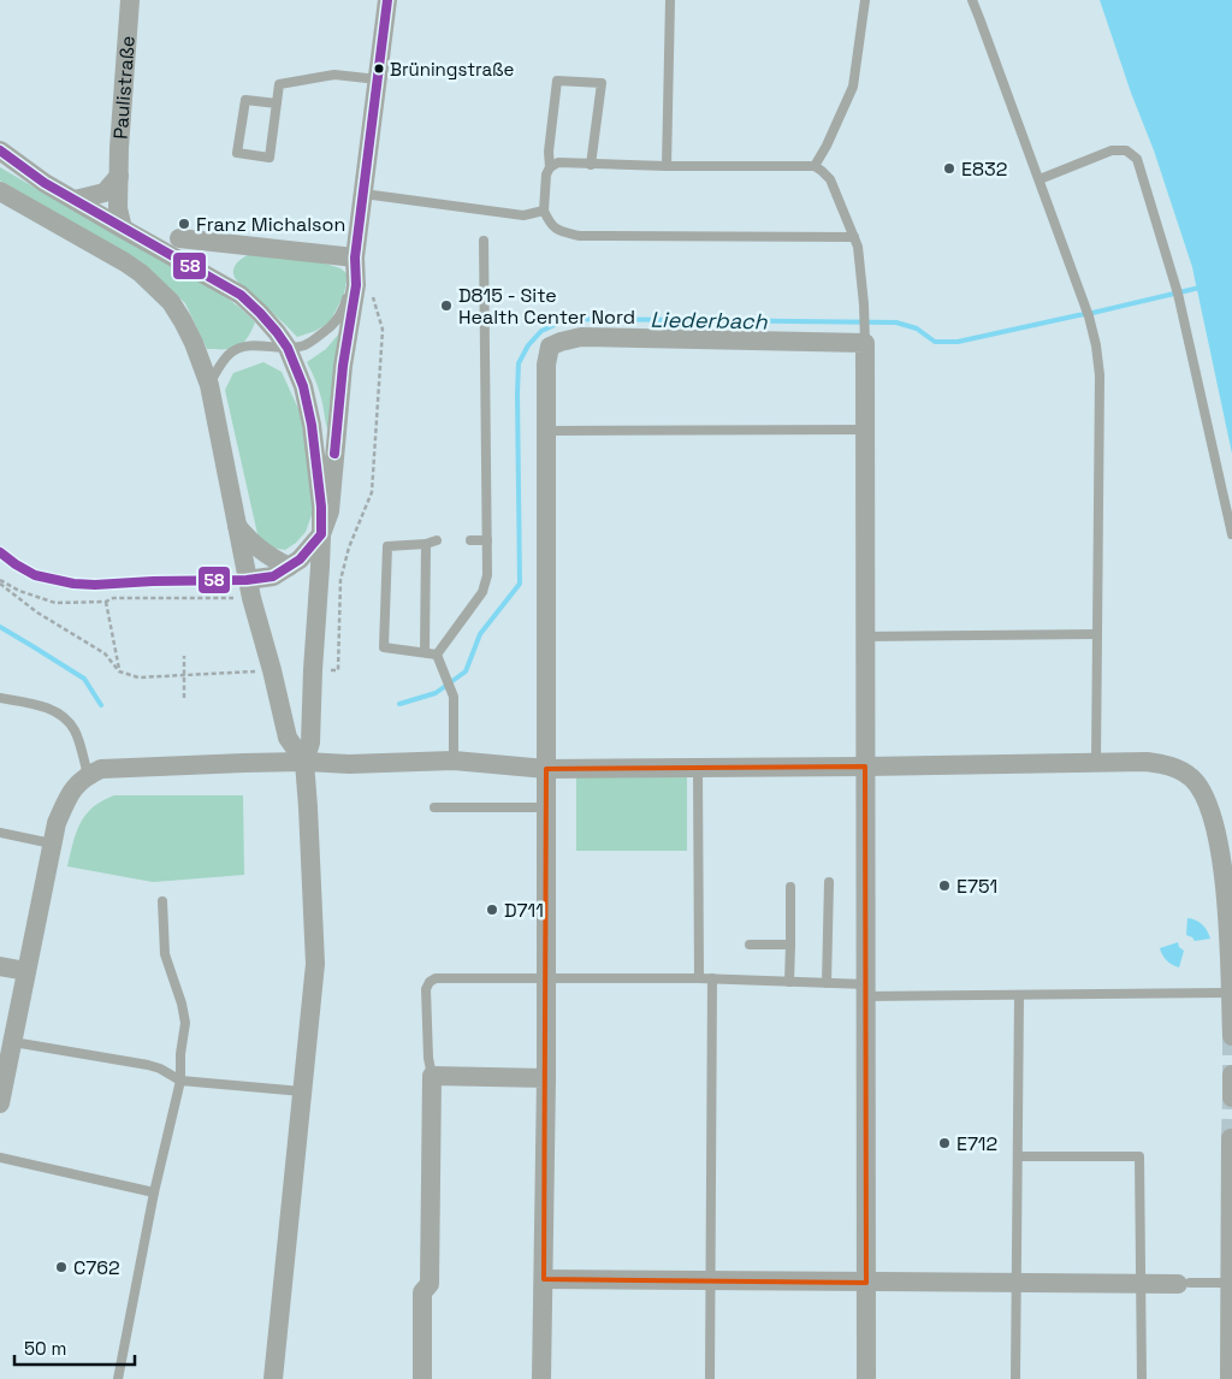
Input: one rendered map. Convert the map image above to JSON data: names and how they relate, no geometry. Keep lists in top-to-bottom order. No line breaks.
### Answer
{"streets":{"street":["Paulistraße"]},"water":["Liederbach"],"places":["Brüningstraße","E832","Franz Michalson","D815 - Site Health Center Nord","E751","D711","E712","C762"],"lines":["transit line 58"],"scale_bar":"50 m"}
